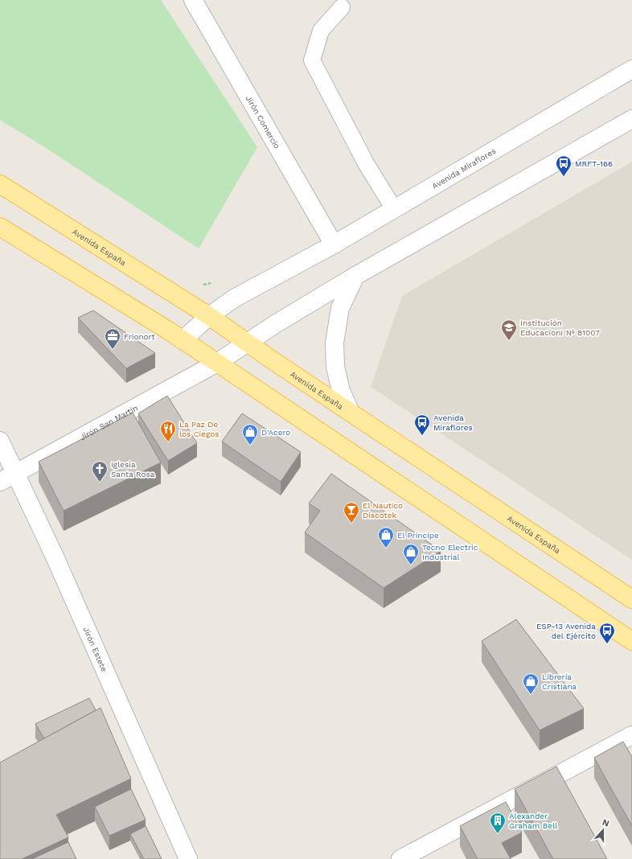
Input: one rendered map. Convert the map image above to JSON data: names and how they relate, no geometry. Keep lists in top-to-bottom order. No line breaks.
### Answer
{"streets":{"main road":["Avenida España"],"street":["Jirón Comercio","Avenida Miraflores","Jirón San Martín","Jirón Estete"]},"crossings":[["Jirón Comercio","Avenida Miraflores"],["Avenida Miraflores","Avenida España"],["Jirón San Martín","Jirón Estete"]],"places":{"bus stop":["MRFT-166","Avenida Miraflores","ESP-13 Avenida del Ejército"],"school or university":["Institución EducacionI Nº 81007"],"office":["Frionort"],"restaurant":["La Paz De los Ciegos"],"shop":["D'Acero","El Principe","Tecno Electric Industrial","Librería Cristiana"],"church":["Iglesia Santa Rosa"],"bar":["El Nautico Discotek"],"building":["Alexander Graham Bell"]},"north":"top"}
